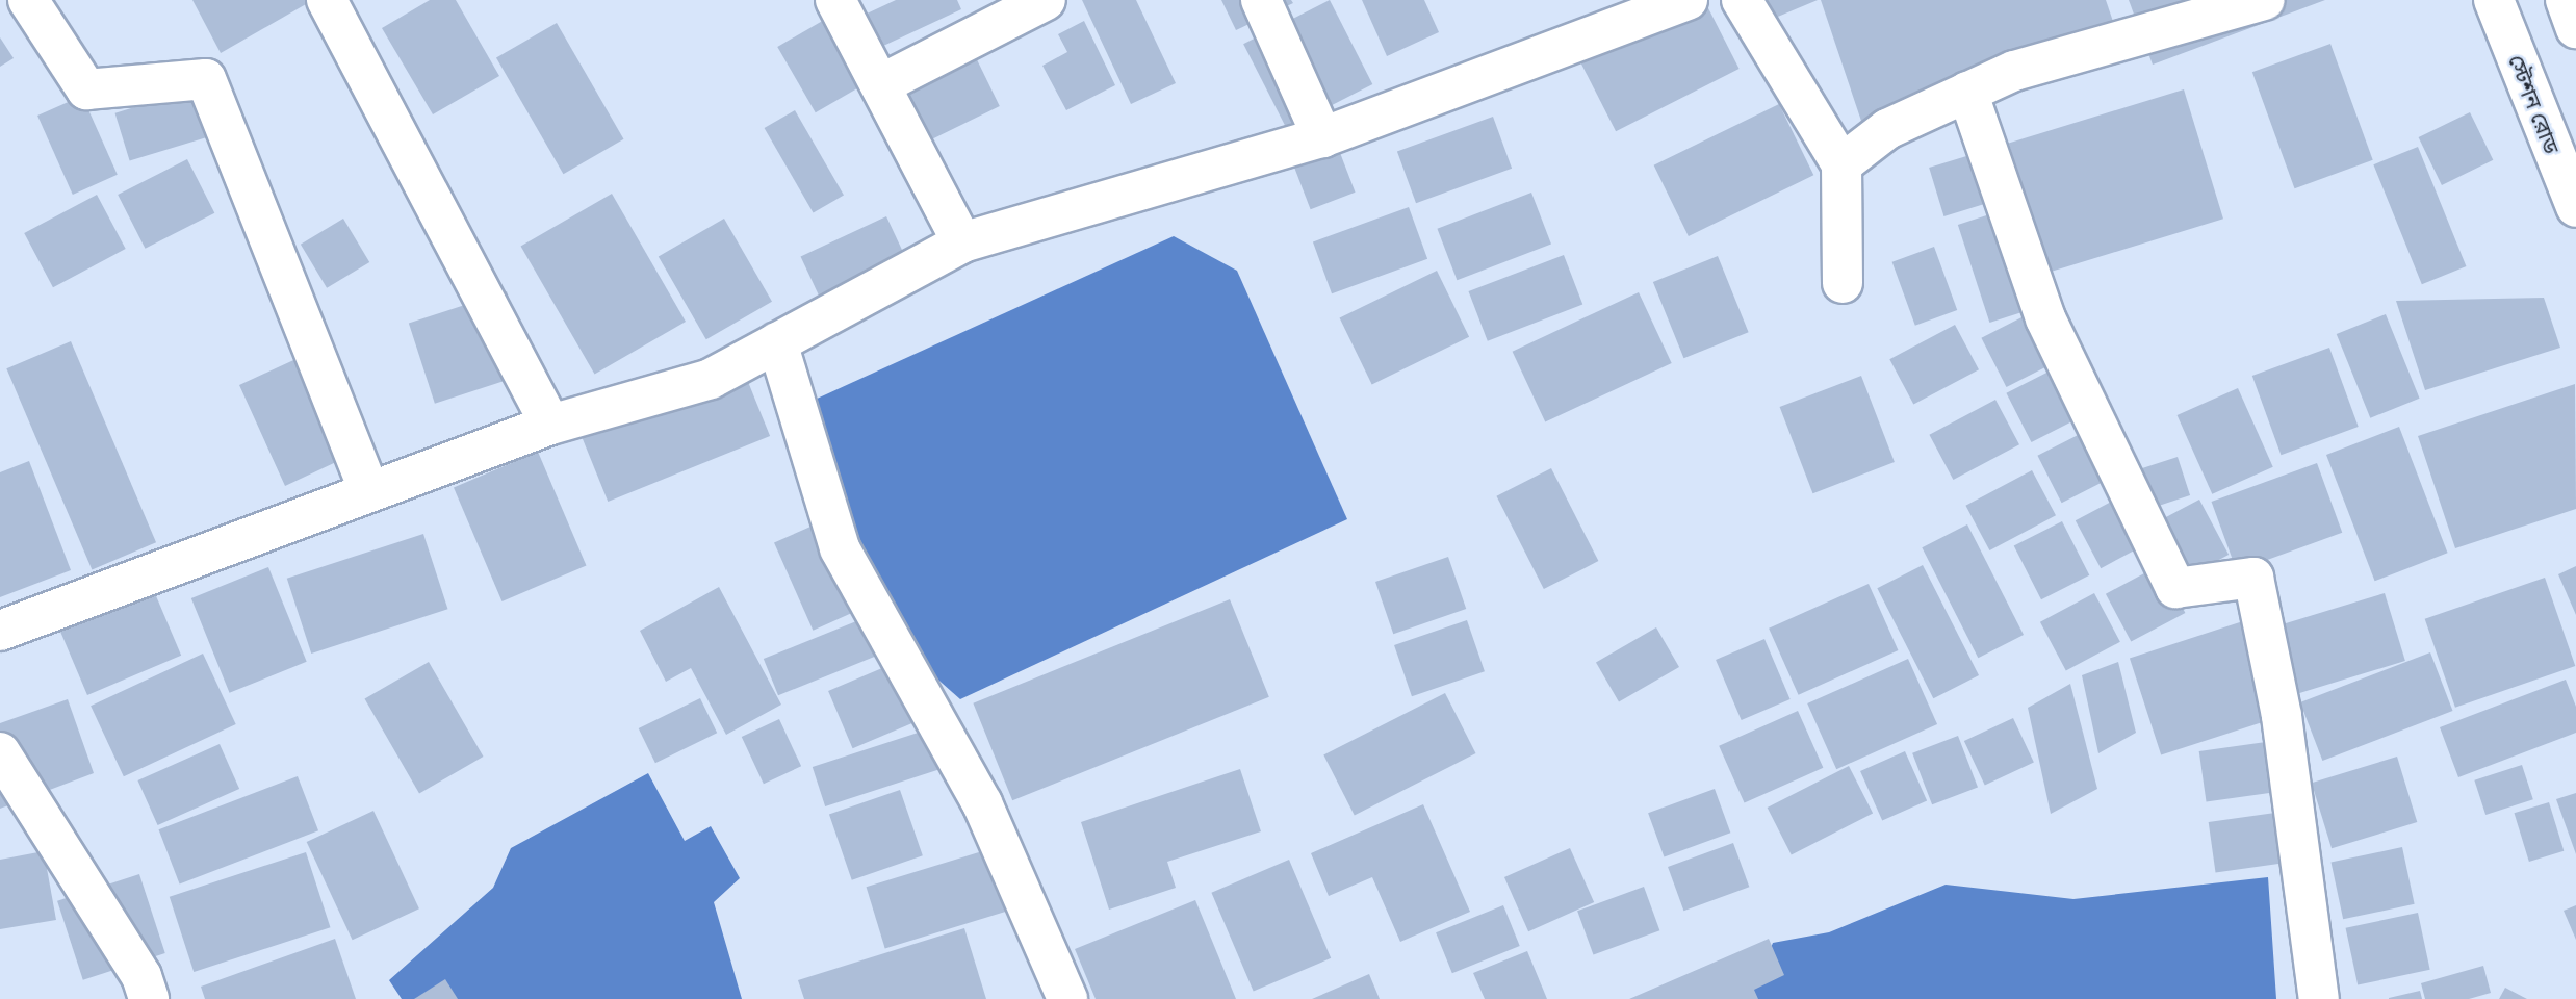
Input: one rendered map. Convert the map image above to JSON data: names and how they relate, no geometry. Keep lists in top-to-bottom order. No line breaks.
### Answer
{"streets":{"street":["স্টেশন রোড"]}}
